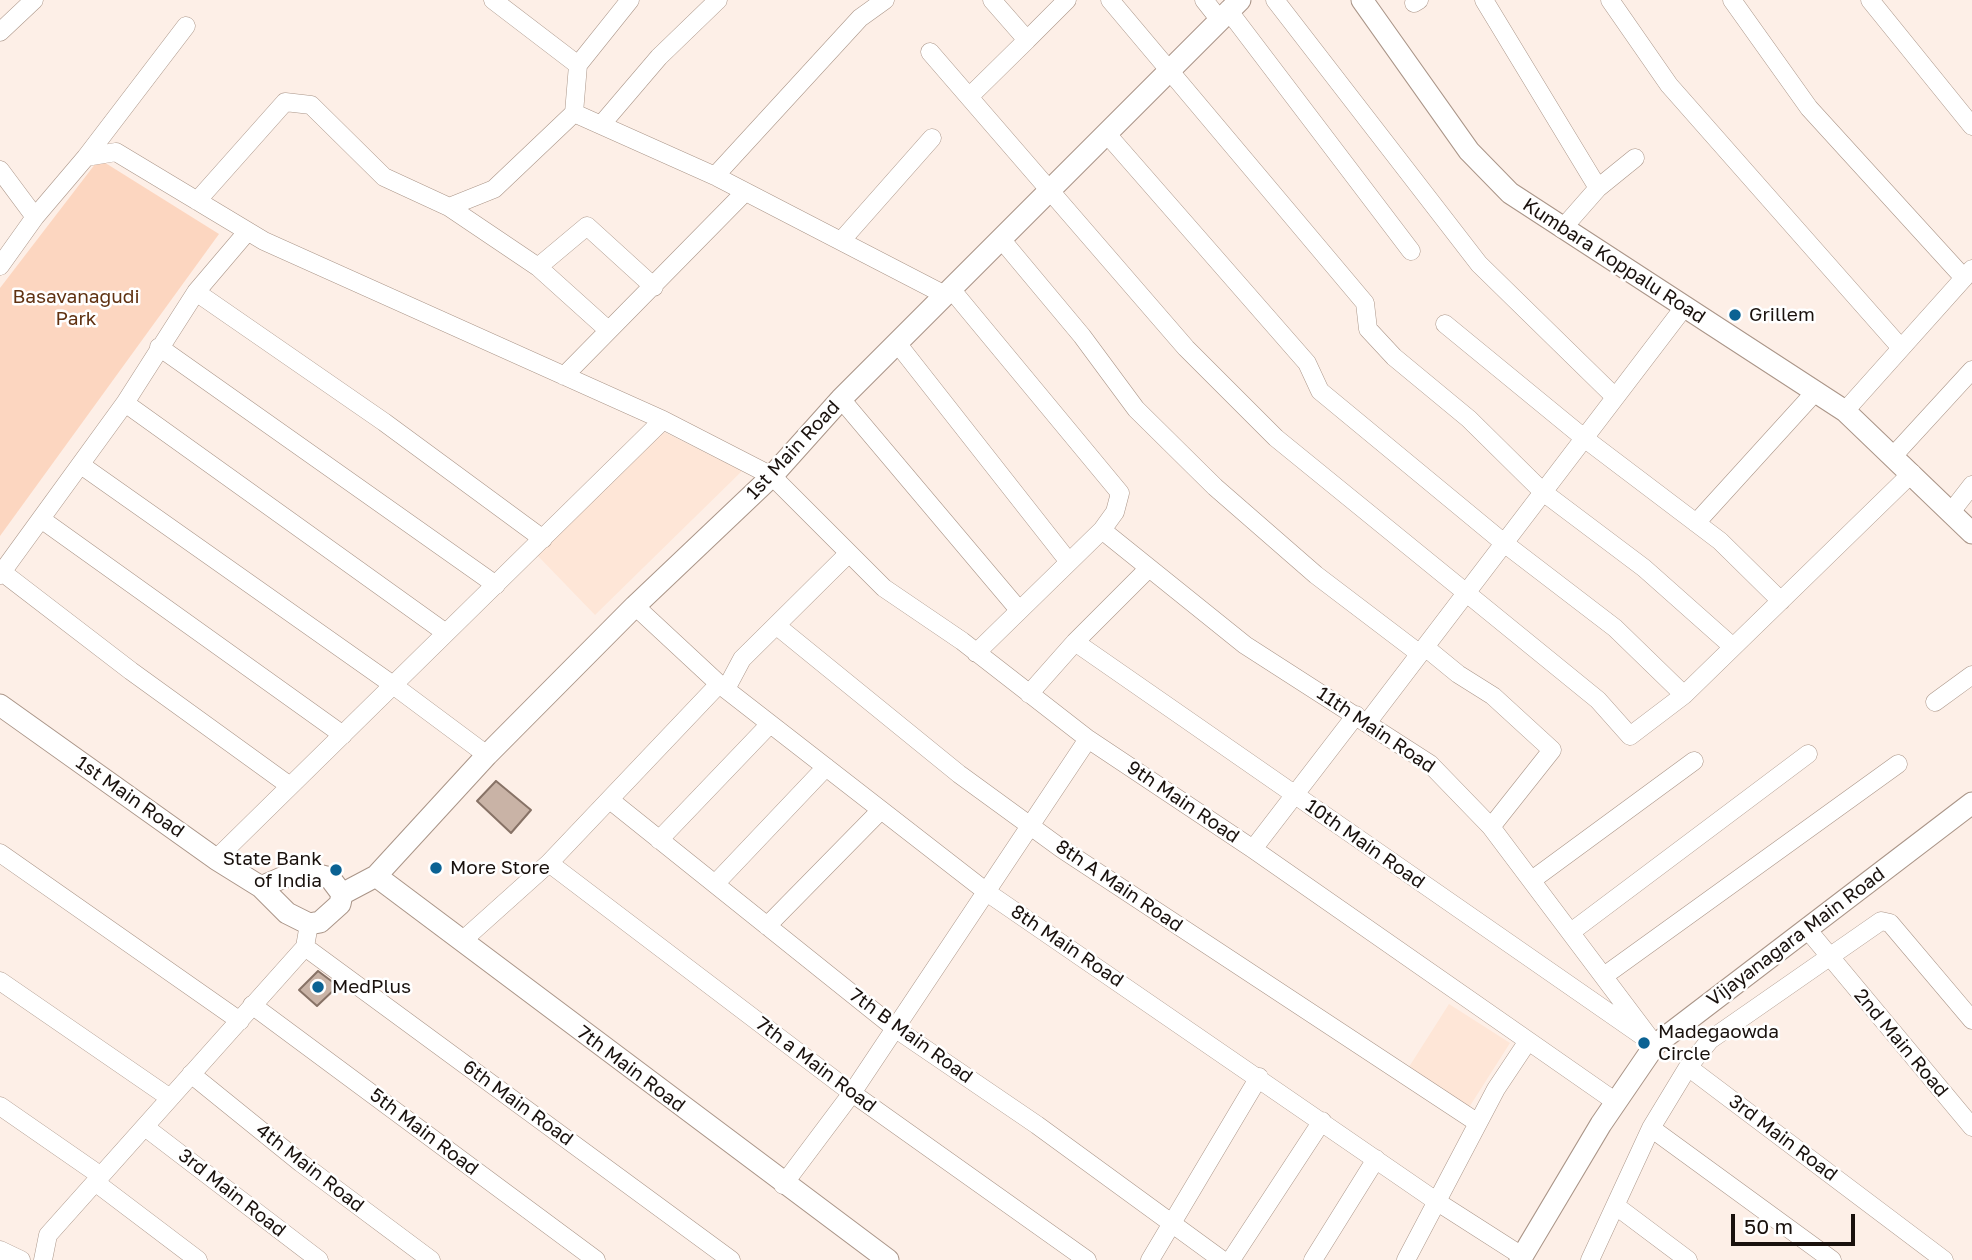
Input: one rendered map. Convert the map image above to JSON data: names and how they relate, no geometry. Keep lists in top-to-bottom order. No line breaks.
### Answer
{"streets":{"street":["Kumbara Koppalu Road","1st Main Road","11th Main Road","9th Main Road","10th Main Road","8th A Main Road","Vijayanagara Main Road","8th Main Road","7th B Main Road","2nd Main Road","7th a Main Road","7th Main Road","6th Main Road","5th Main Road","3rd Main Road","4th Main Road"]},"crossings":[["1st Main Road","9th Main Road"],["1st Main Road","8th Main Road"],["1st Main Road","7th Main Road"],["11th Main Road","10th Main Road"],["11th Main Road","Vijayanagara Main Road"],["9th Main Road","Vijayanagara Main Road"],["10th Main Road","Vijayanagara Main Road"],["Vijayanagara Main Road","8th Main Road"],["Vijayanagara Main Road","2nd Main Road"]],"parks":["Basavanagudi Park"],"places":["Grillem","More Store","State Bank of India","MedPlus","Madegaowda Circle"],"scale_bar":"50 m"}
